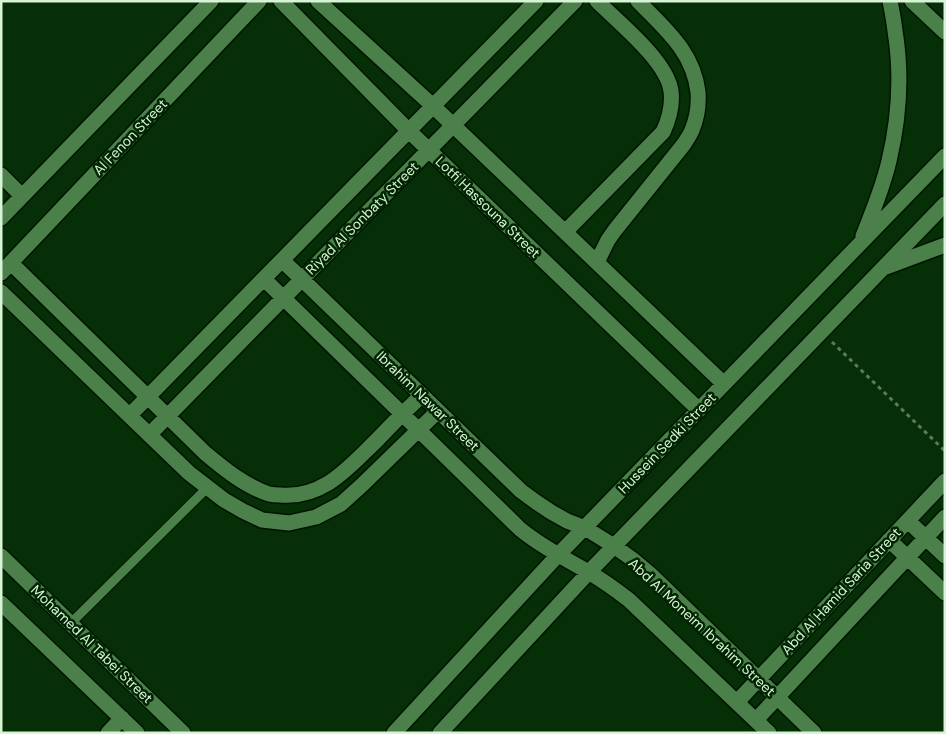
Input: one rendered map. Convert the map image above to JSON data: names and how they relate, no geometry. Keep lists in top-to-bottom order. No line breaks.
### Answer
{"streets":{"street":["Al Fenon Street","Lotfi Hassouna Street","Riyad Al Sonbaty Street","Ibrahim Nawar Street","Hussein Sedki Street","Abd Al Hamid Saria Street","Abd Al Moneim Ibrahim Street","Mohamed Al Tabei Street"]},"crossings":[["Lotfi Hassouna Street","Riyad Al Sonbaty Street"],["Lotfi Hassouna Street","Hussein Sedki Street"],["Riyad Al Sonbaty Street","Ibrahim Nawar Street"],["Ibrahim Nawar Street","Hussein Sedki Street"],["Ibrahim Nawar Street","Abd Al Moneim Ibrahim Street"],["Hussein Sedki Street","Abd Al Moneim Ibrahim Street"],["Abd Al Hamid Saria Street","Abd Al Moneim Ibrahim Street"]]}
